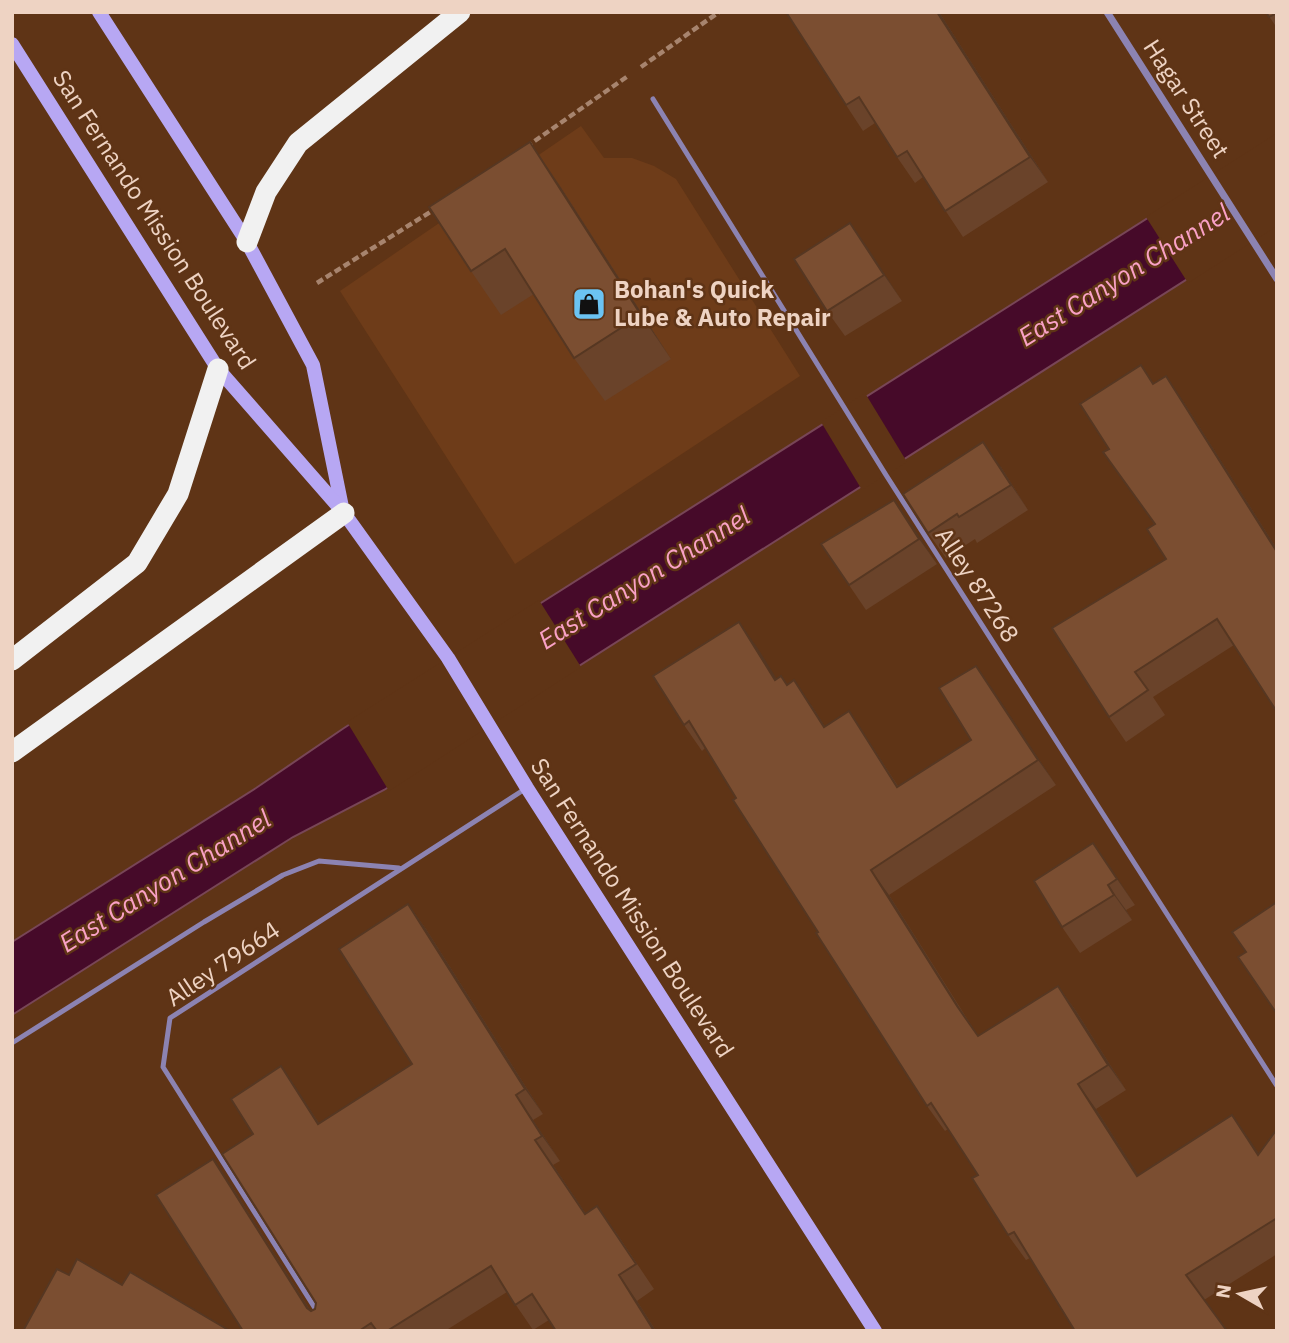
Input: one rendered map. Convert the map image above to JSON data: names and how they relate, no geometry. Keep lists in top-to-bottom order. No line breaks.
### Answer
{"streets":{"main road":["San Fernando Mission Boulevard"],"street":["Hagar Street"],"lane":["Alley 87268","Alley 79664"]},"crossings":[["San Fernando Mission Boulevard","Alley 79664"]],"water":["East Canyon Channel"],"places":{"shop":["Bohan's Quick Lube & Auto Repair"]},"north":"left"}
